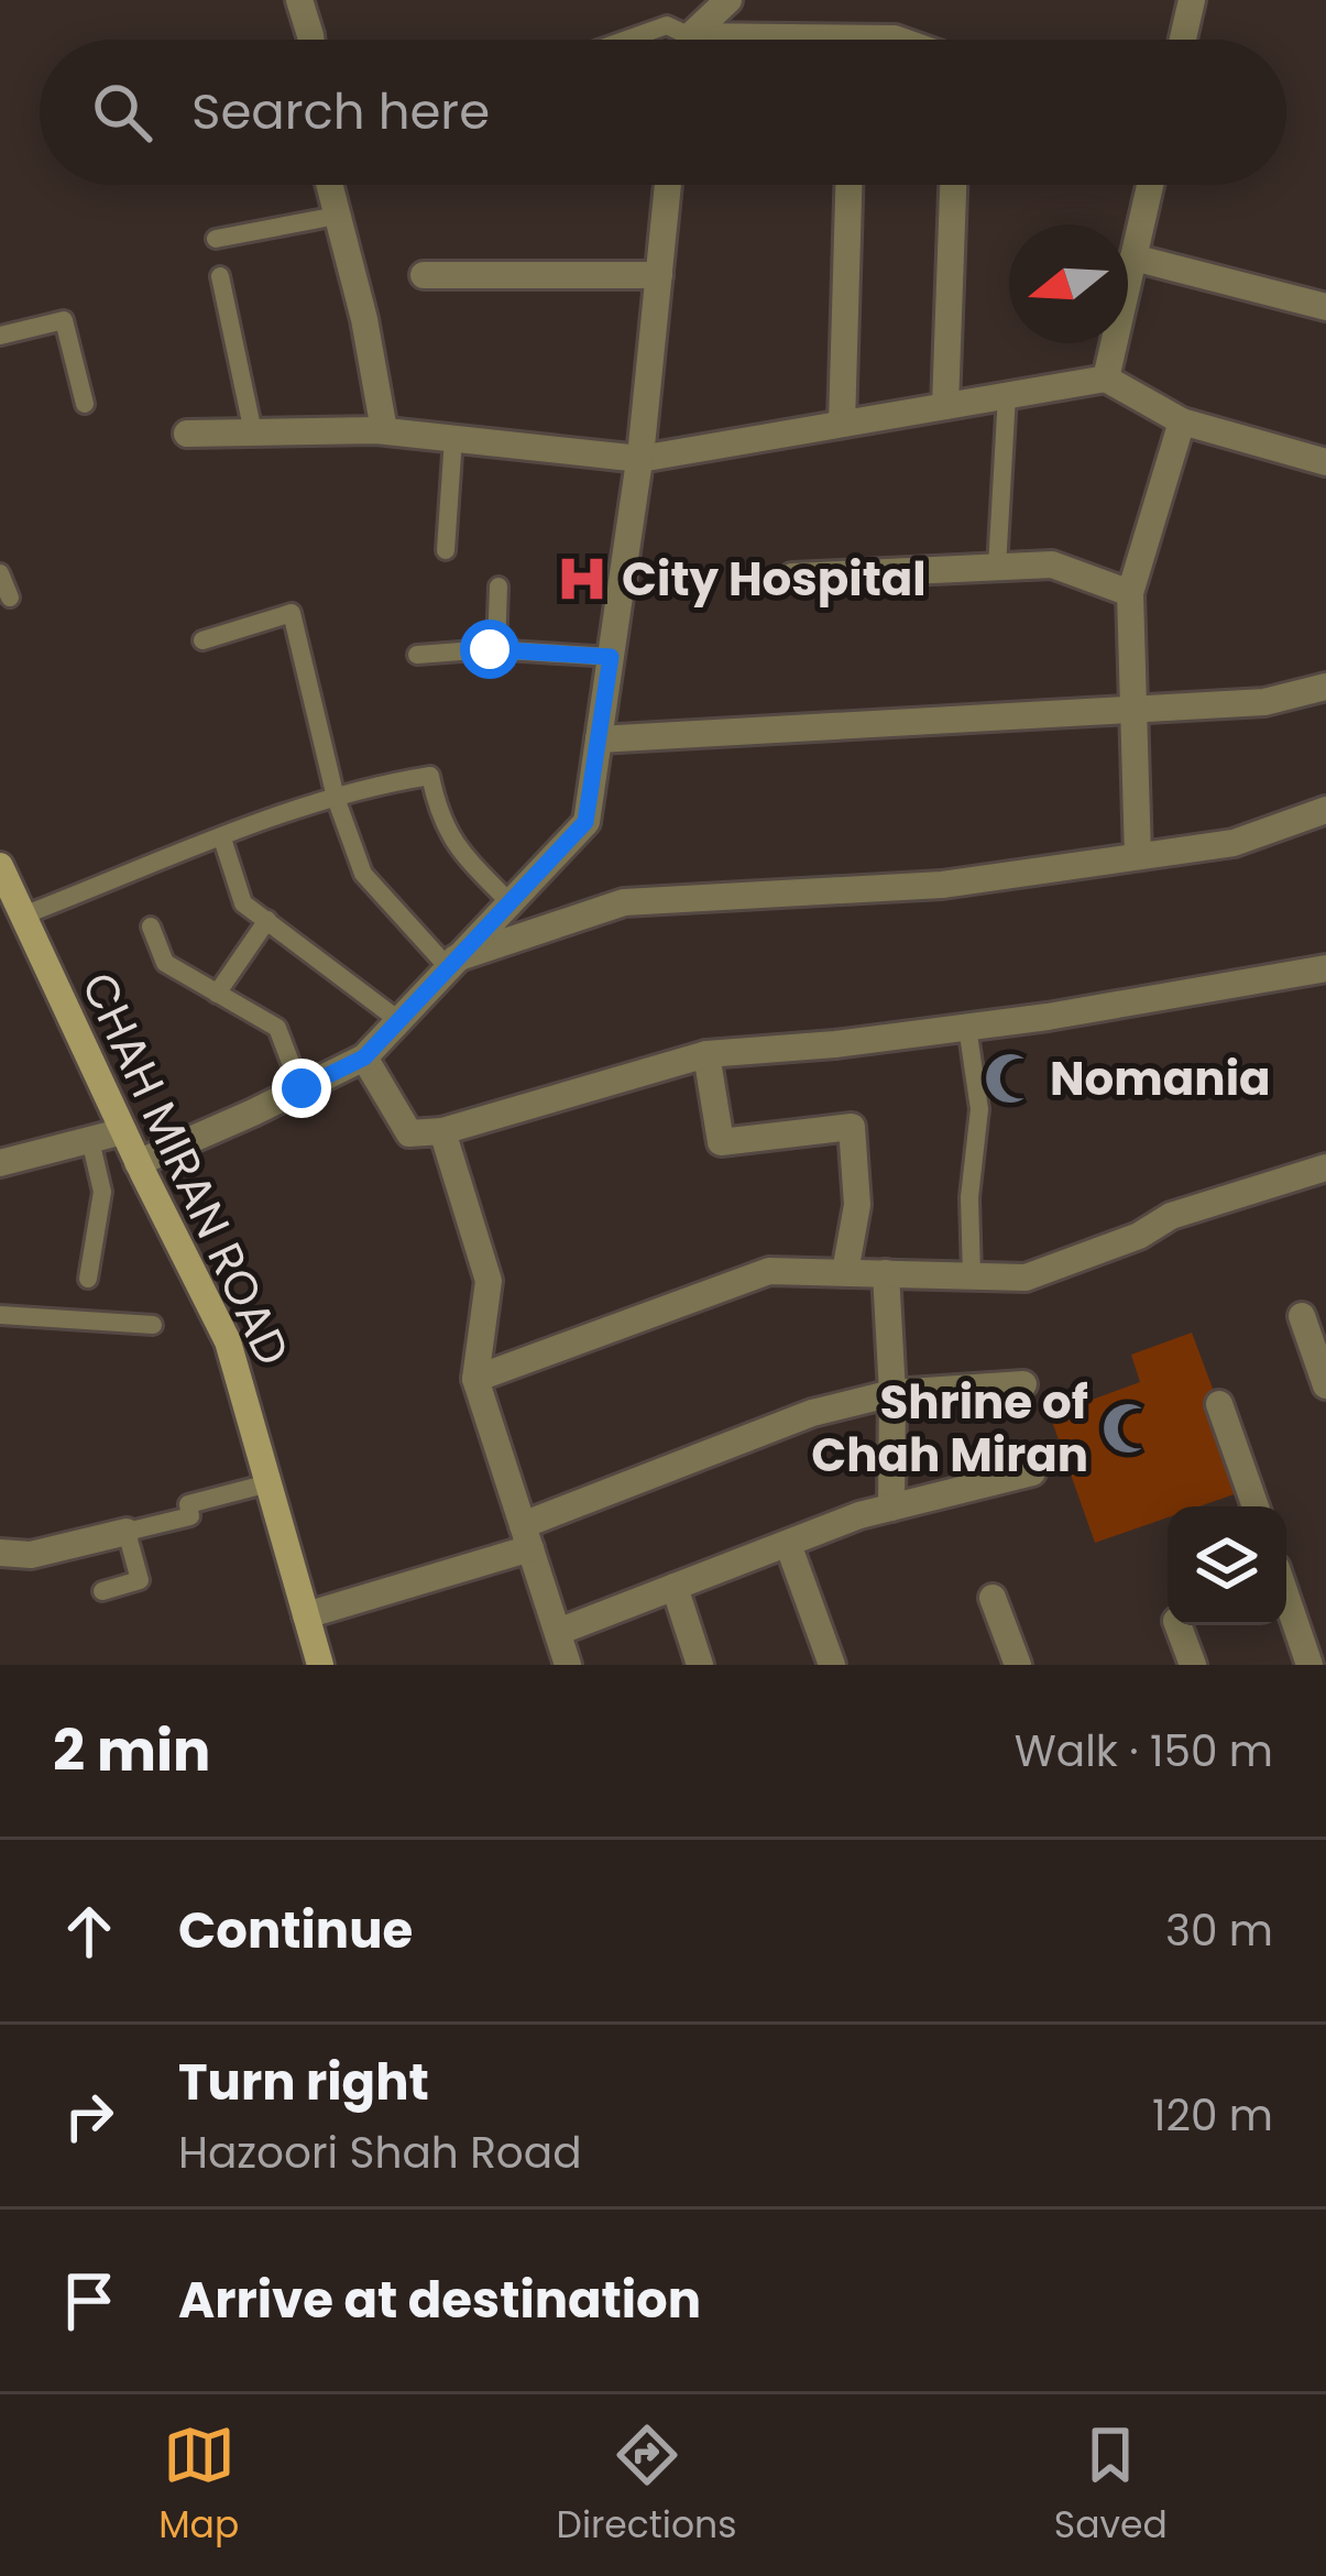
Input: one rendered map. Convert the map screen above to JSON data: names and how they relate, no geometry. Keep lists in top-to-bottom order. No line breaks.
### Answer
{"streets":{"main road":["CHAH MIRAN ROAD"]},"places":{"hospital":["City Hospital"],"mosque":["Nomania","Shrine of Chah Miran"]},"north":"left","page":{"search":"Search here","heading":["2 min","Walk · 150 m"],"list":[["Continue","30 m"],["Turn right","Hazoori Shah Road","120 m"],"Arrive at destination"],"nav":["Map","Directions","Saved"]}}
